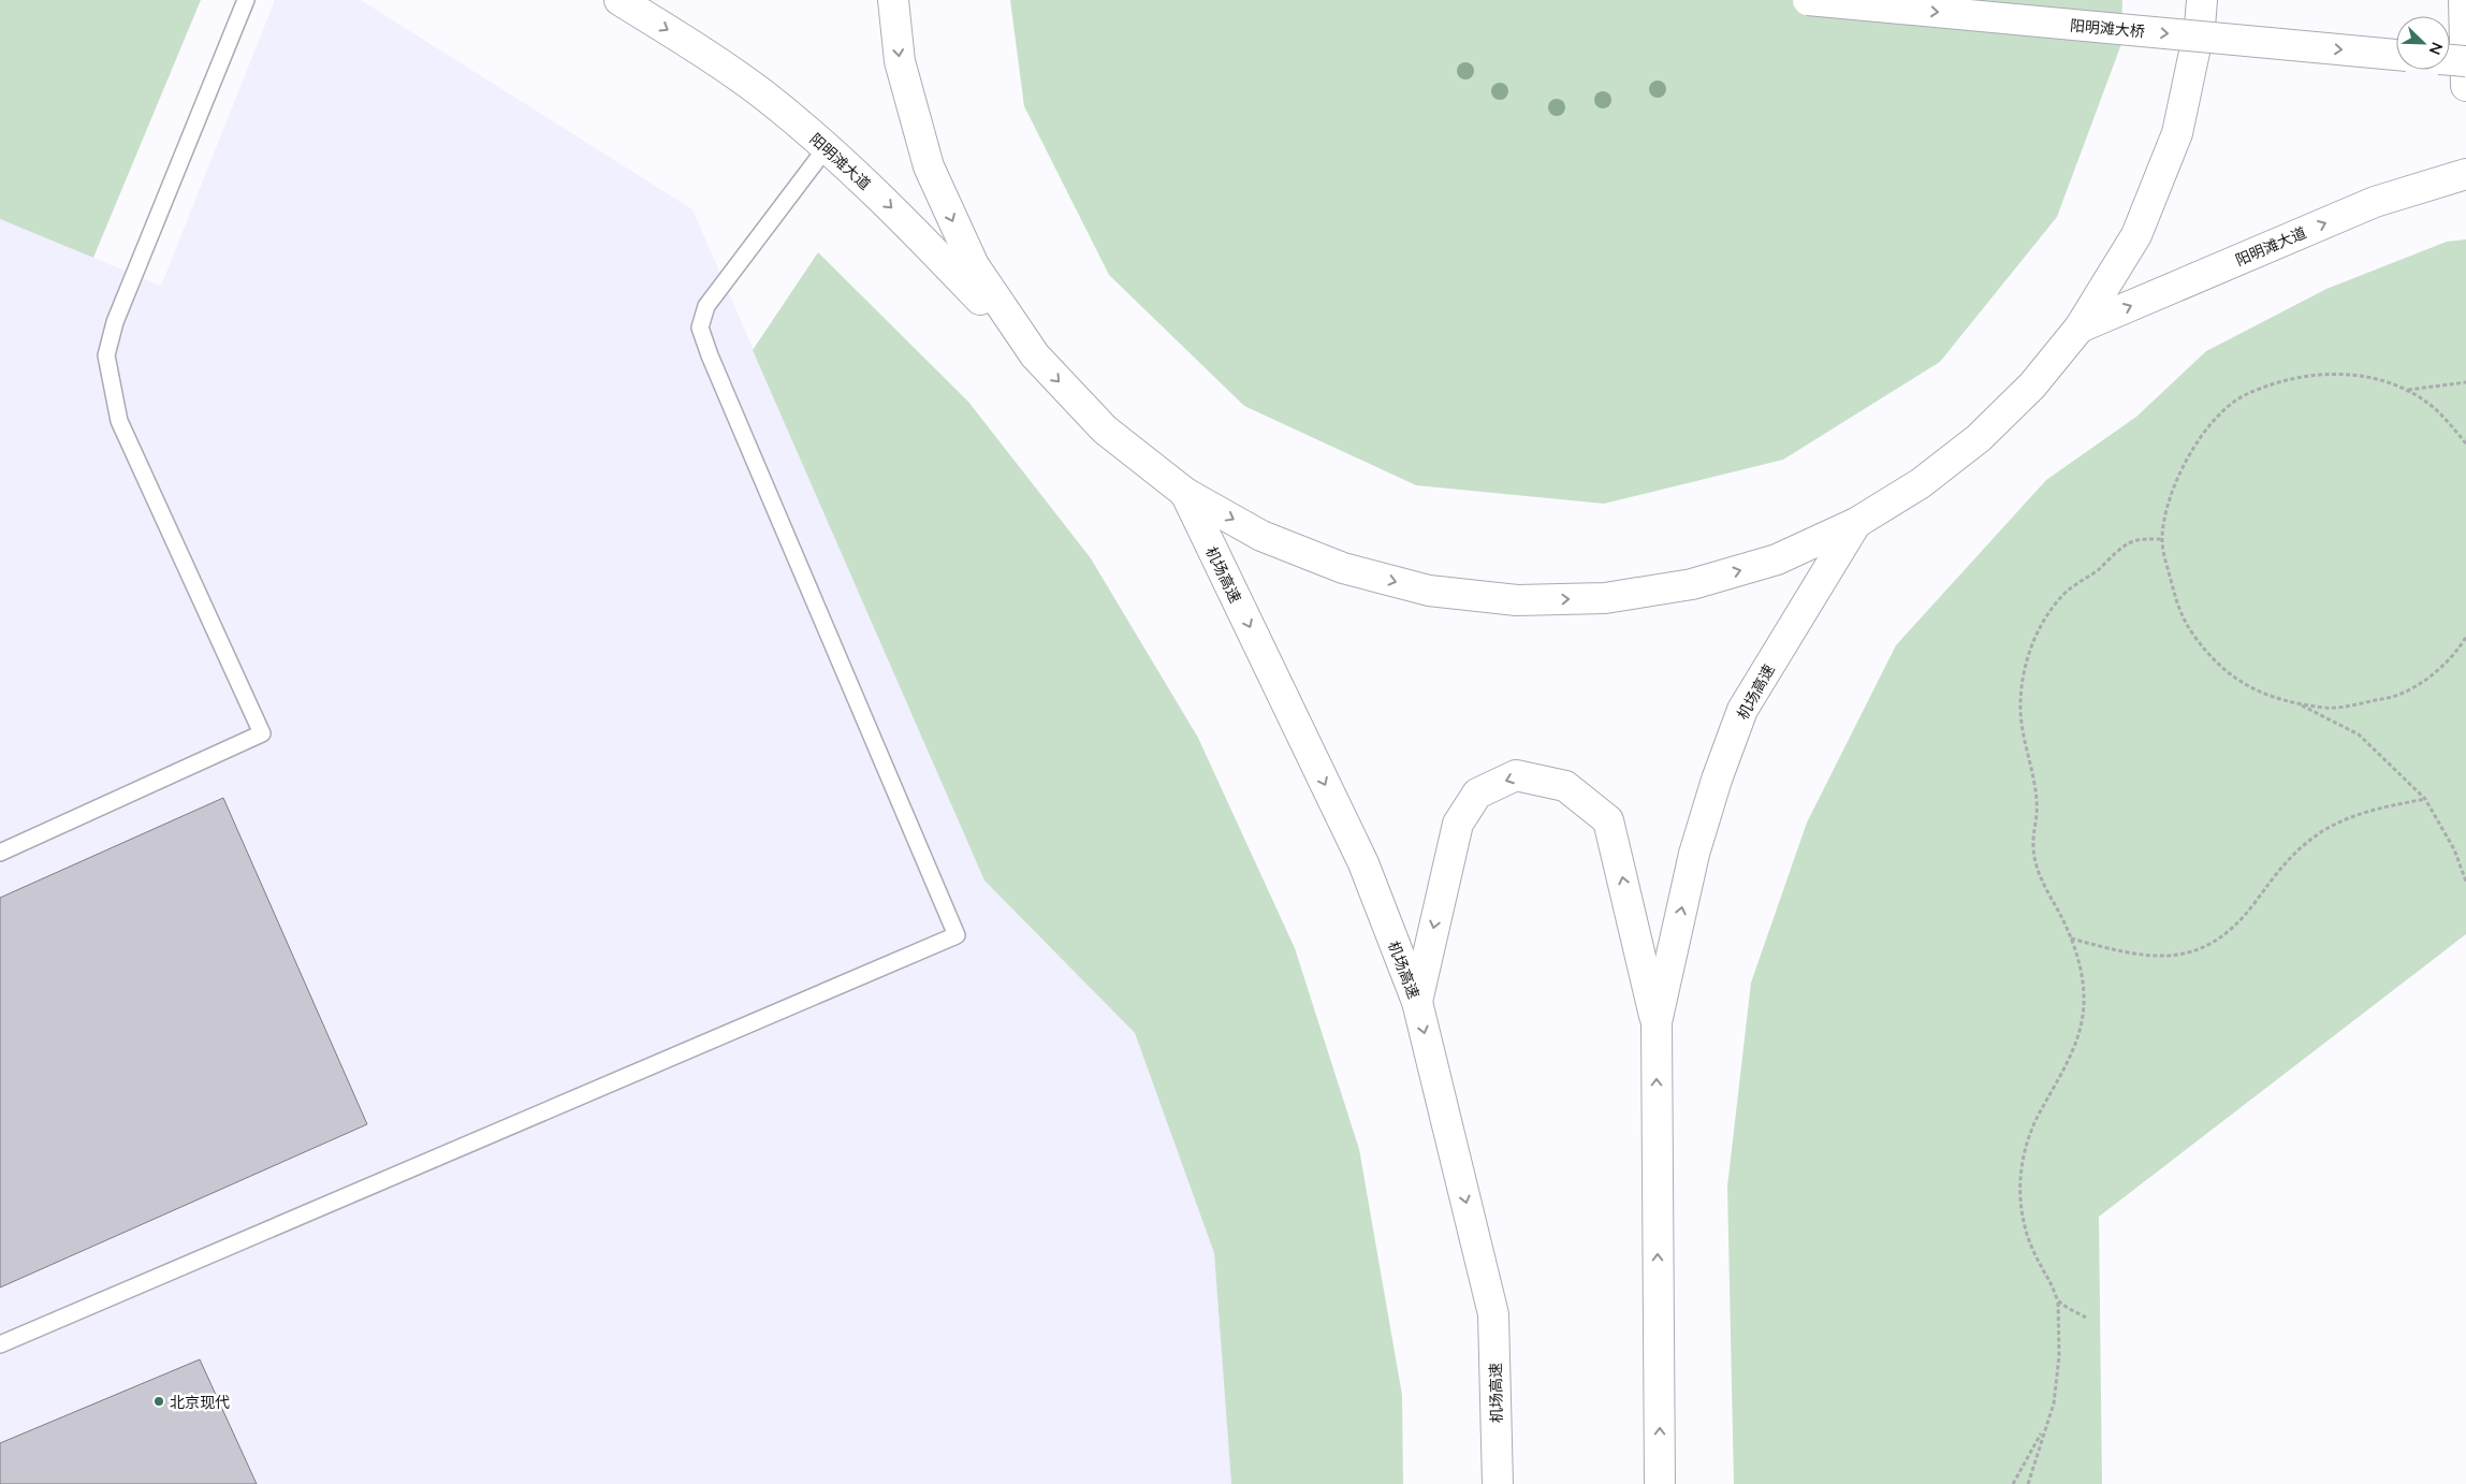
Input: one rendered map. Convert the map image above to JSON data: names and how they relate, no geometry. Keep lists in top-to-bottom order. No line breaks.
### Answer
{"streets":{"highway":["阳明滩大桥","阳明滩大道","机场高速"]},"one_way":["阳明滩大桥","阳明滩大道"],"places":["北京现代"],"north":"bottom right"}
